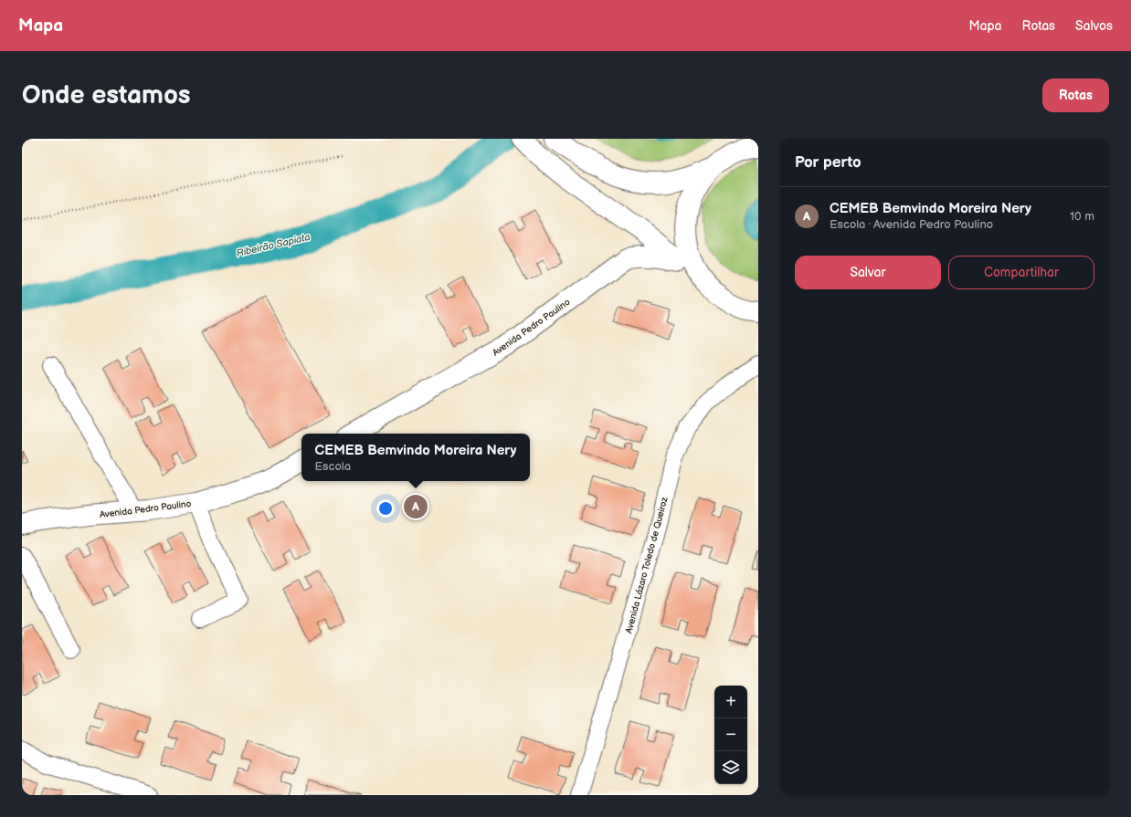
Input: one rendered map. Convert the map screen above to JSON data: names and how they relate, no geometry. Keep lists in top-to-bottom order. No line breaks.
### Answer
{"streets":{"main road":["Avenida Pedro Paulino"],"street":["Avenida Lázaro Toledo de Queiroz"]},"water":["Ribeirão Sapiata"],"page":{"header":"Mapa","nav":["Mapa","Rotas","Salvos"],"buttons":["Rotas",["Salvar","Compartilhar"]],"title":"Onde estamos","heading":"Por perto","list":[{"mark":"A","name":"CEMEB Bemvindo Moreira Nery","note":"Escola · Avenida Pedro Paulino","value":"10 m"}],"popup":["CEMEB Bemvindo Moreira Nery","Escola"],"pins":"A","map_buttons":["+","−"]}}
